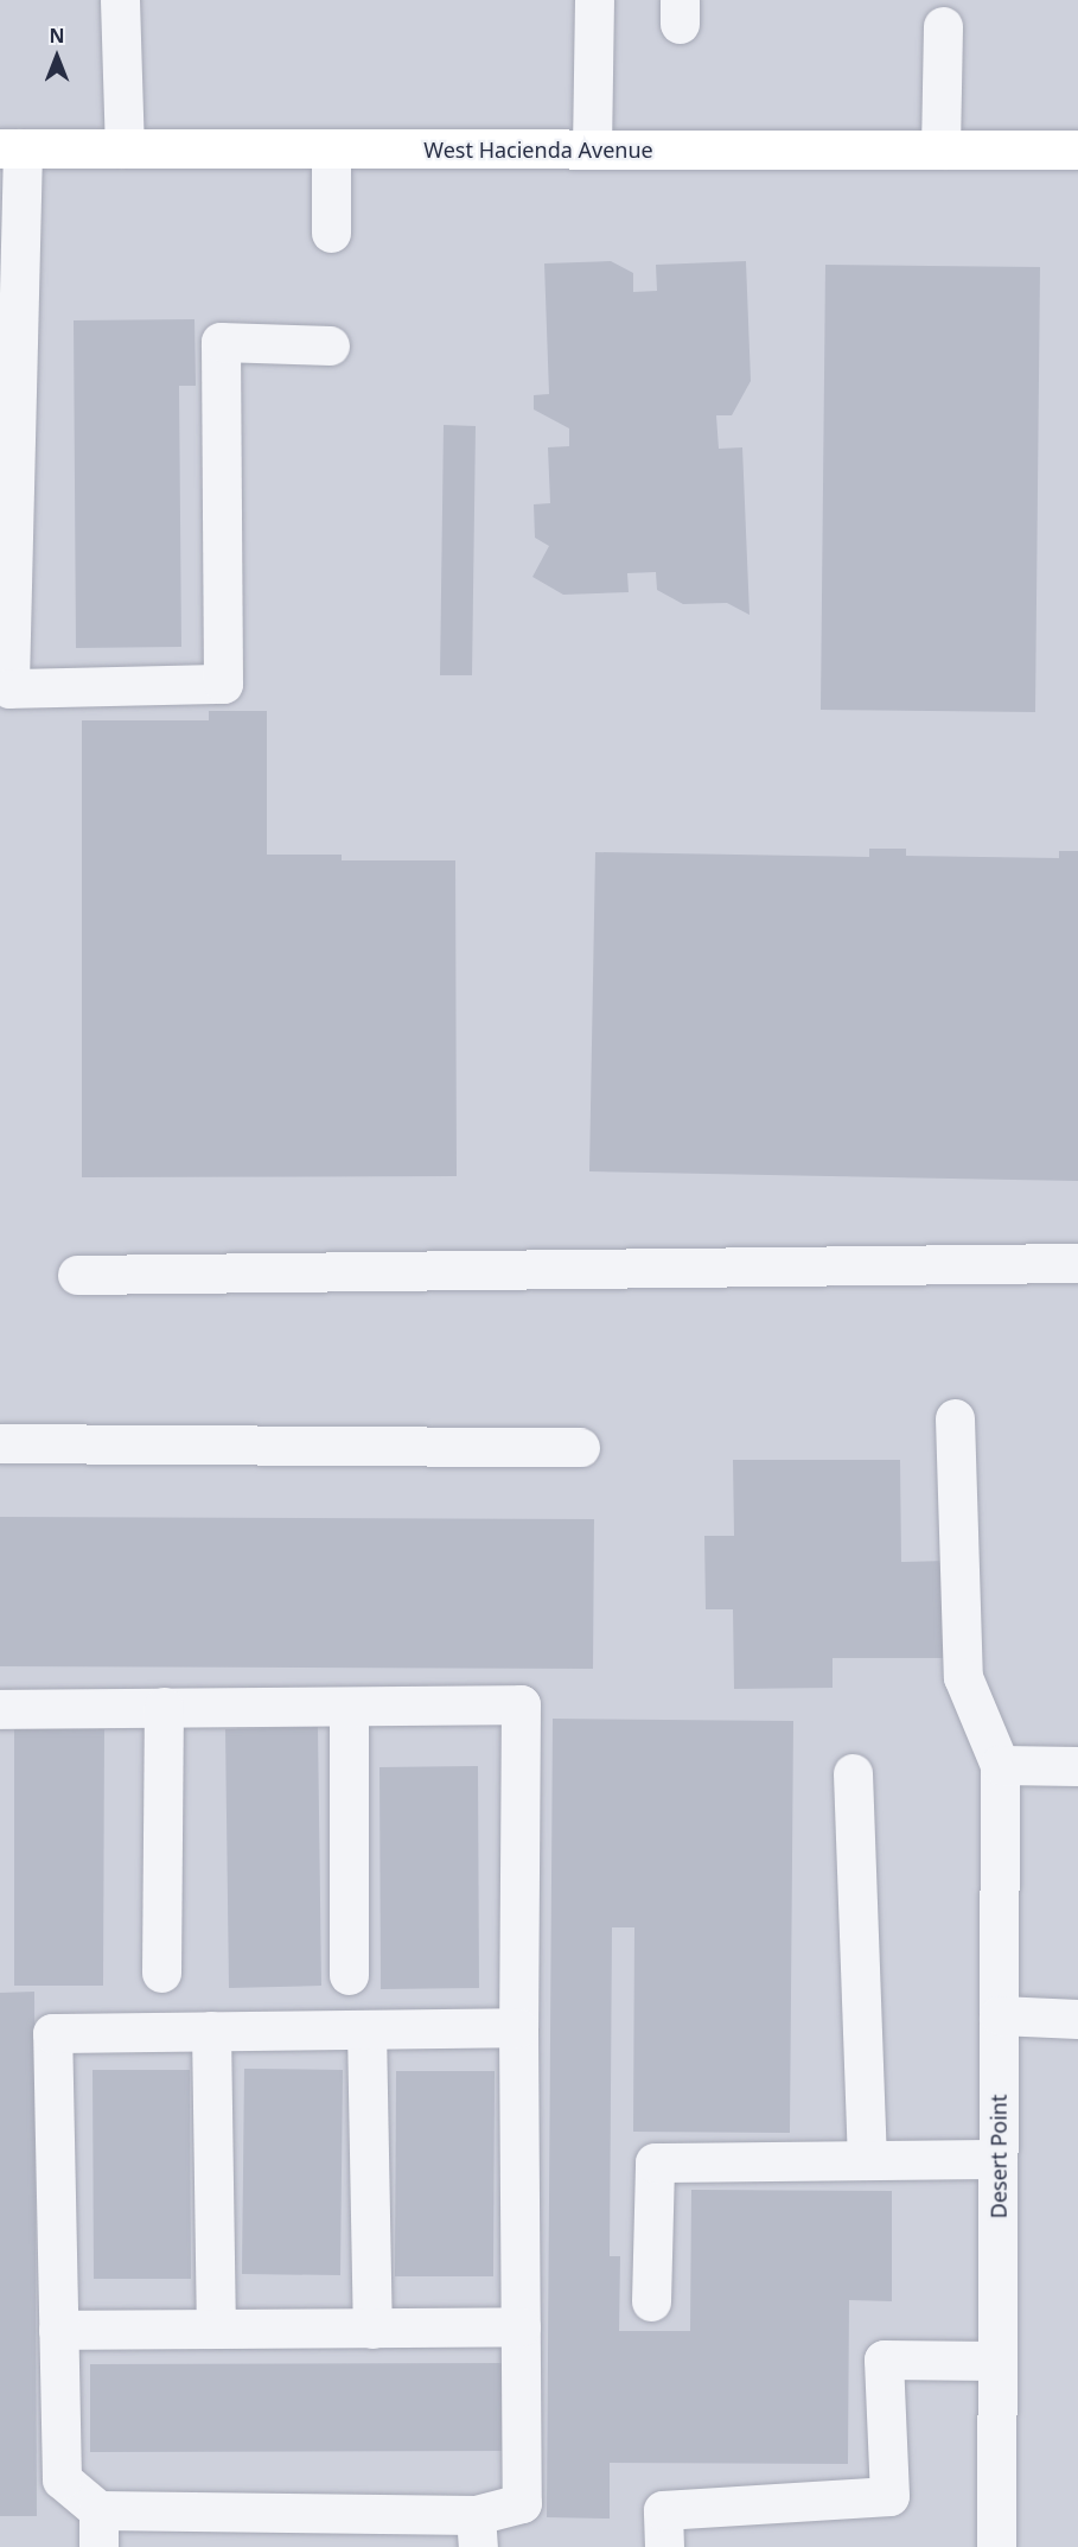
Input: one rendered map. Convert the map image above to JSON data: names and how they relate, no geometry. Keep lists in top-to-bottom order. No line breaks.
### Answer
{"streets":{"main road":["West Hacienda Avenue"],"street":["Desert Point"]},"north":"top"}
